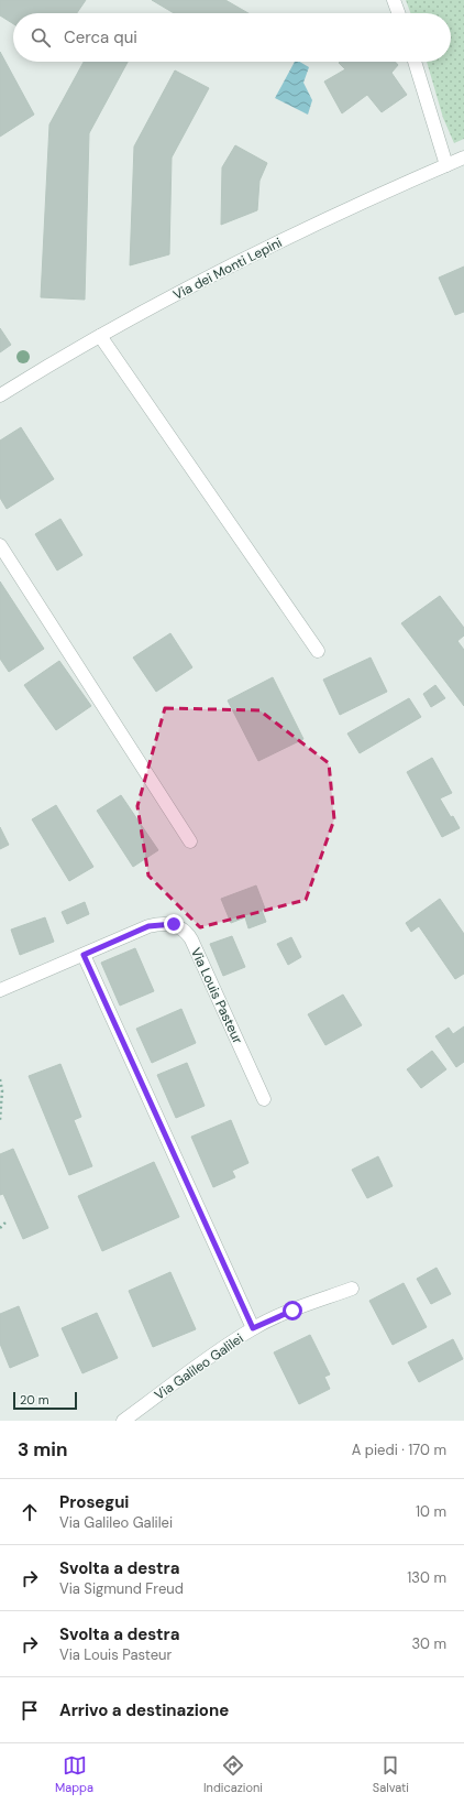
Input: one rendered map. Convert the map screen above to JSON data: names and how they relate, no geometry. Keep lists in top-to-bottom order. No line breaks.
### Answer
{"streets":{"street":["Via dei Monti Lepini","Via Louis Pasteur","Via Galileo Galilei"]},"scale_bar":"20 m","page":{"search":"Cerca qui","scale":"20 m","heading":["3 min","A piedi · 170 m"],"list":[["Prosegui","Via Galileo Galilei","10 m"],["Svolta a destra","Via Sigmund Freud","130 m"],["Svolta a destra","Via Louis Pasteur","30 m"],"Arrivo a destinazione"],"nav":["Mappa","Indicazioni","Salvati"]}}
